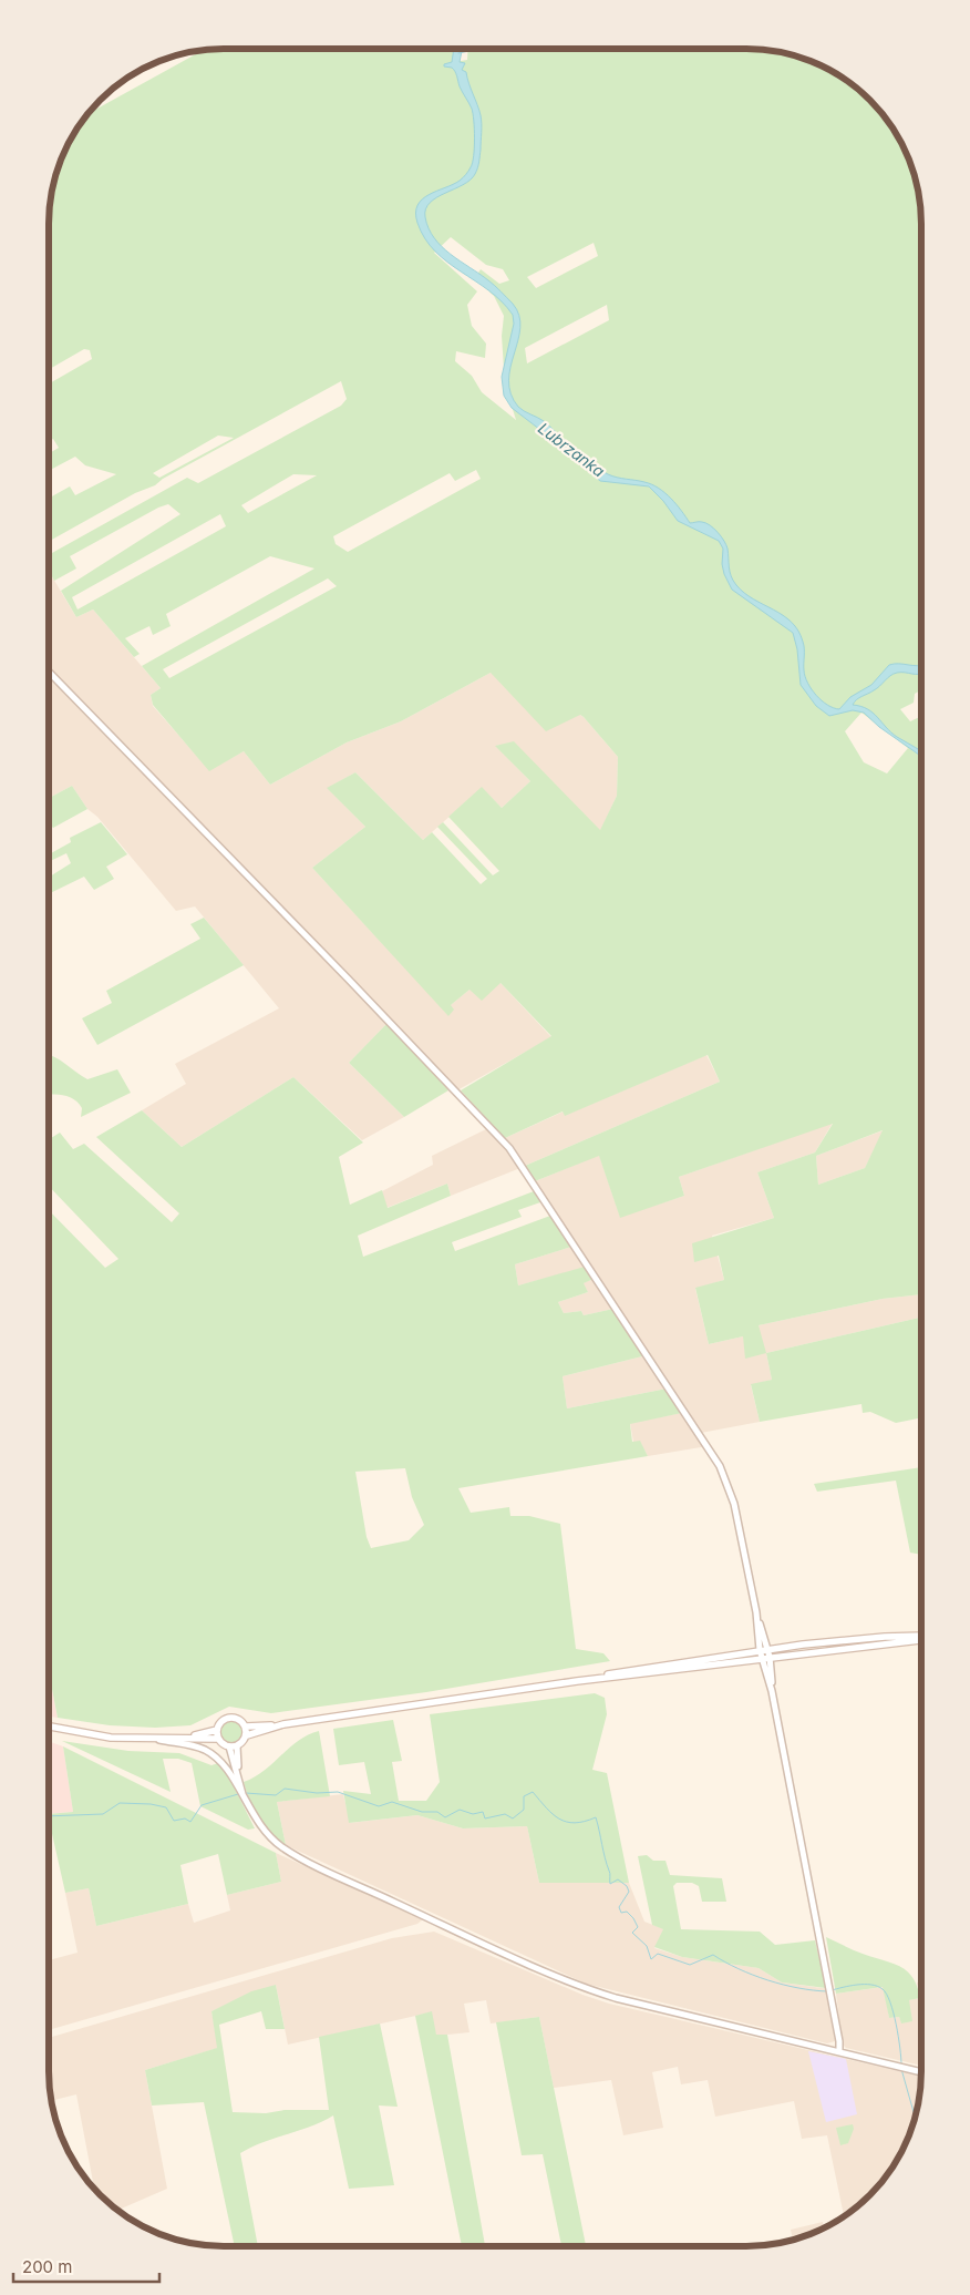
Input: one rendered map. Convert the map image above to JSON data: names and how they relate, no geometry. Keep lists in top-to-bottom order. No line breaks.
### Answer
{"water":["Lubrzanka"],"scale_bar":"200 m"}
